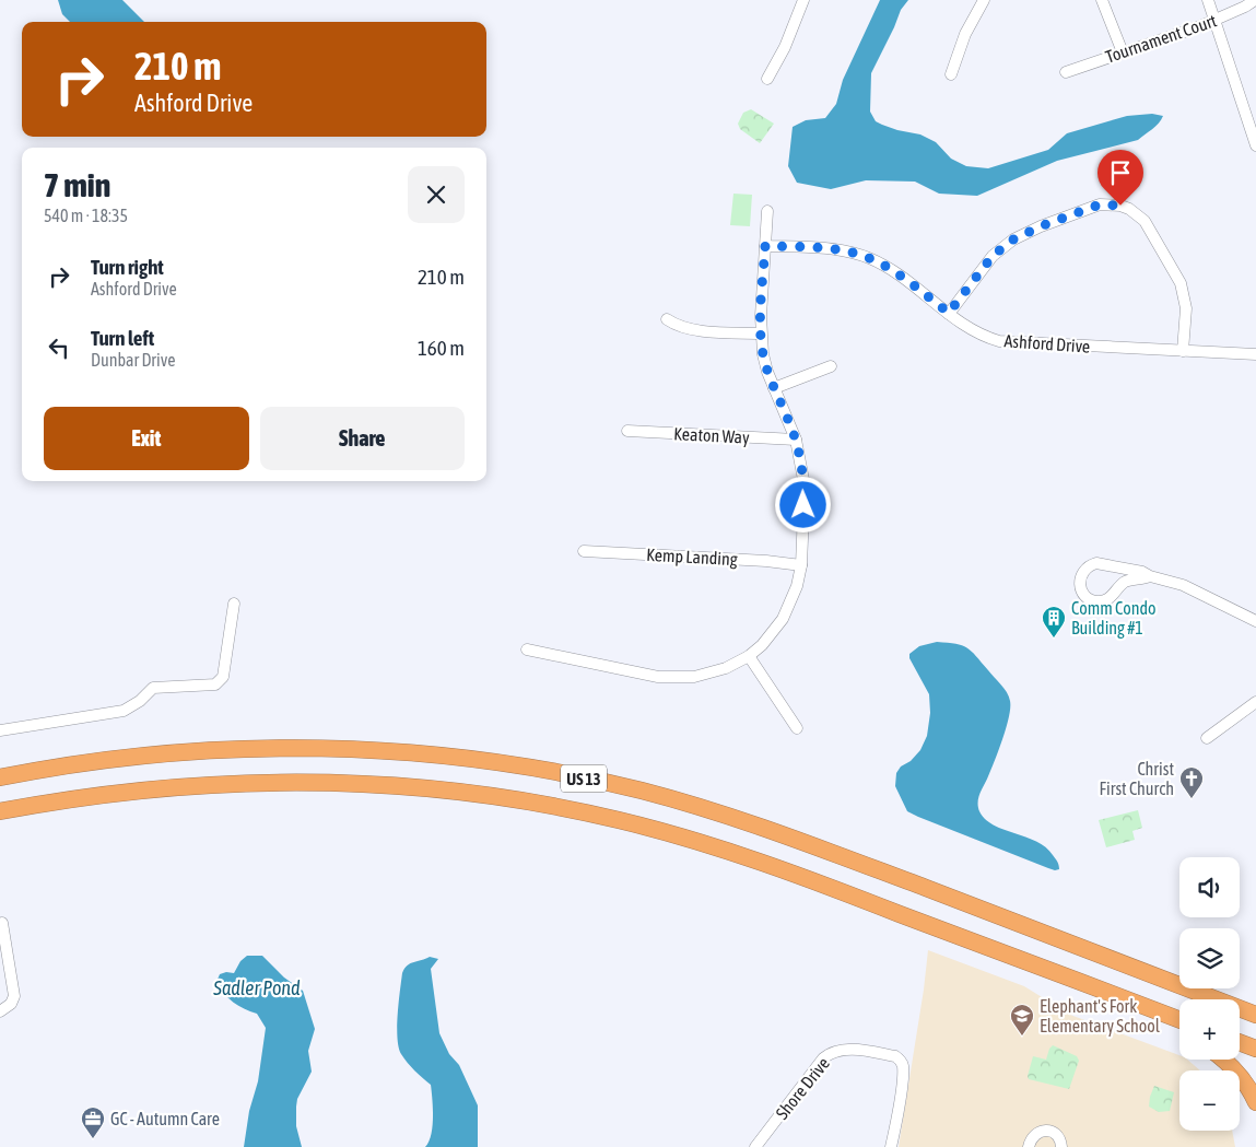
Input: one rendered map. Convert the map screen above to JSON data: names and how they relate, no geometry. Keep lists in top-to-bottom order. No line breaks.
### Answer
{"streets":{"highway":["US 13"],"street":["Tournament Court","Ashford Drive","Keaton Way","Kemp Landing","Shore Drive"]},"water":["Sadler Pond"],"places":{"building":["Comm Condo Building #1"],"church":["Christ First Church"],"school or university":["Elephant's Fork Elementary School"],"office":["GC - Autumn Care"]},"page":{"turn":["210 m","Ashford Drive"],"heading":["7 min","540 m · 18:35"],"list":[{"name":"Turn right","note":"Ashford Drive","value":"210 m"},{"name":"Turn left","note":"Dunbar Drive","value":"160 m"}],"buttons":["Exit","Share"],"map_buttons":["+","−"]}}
